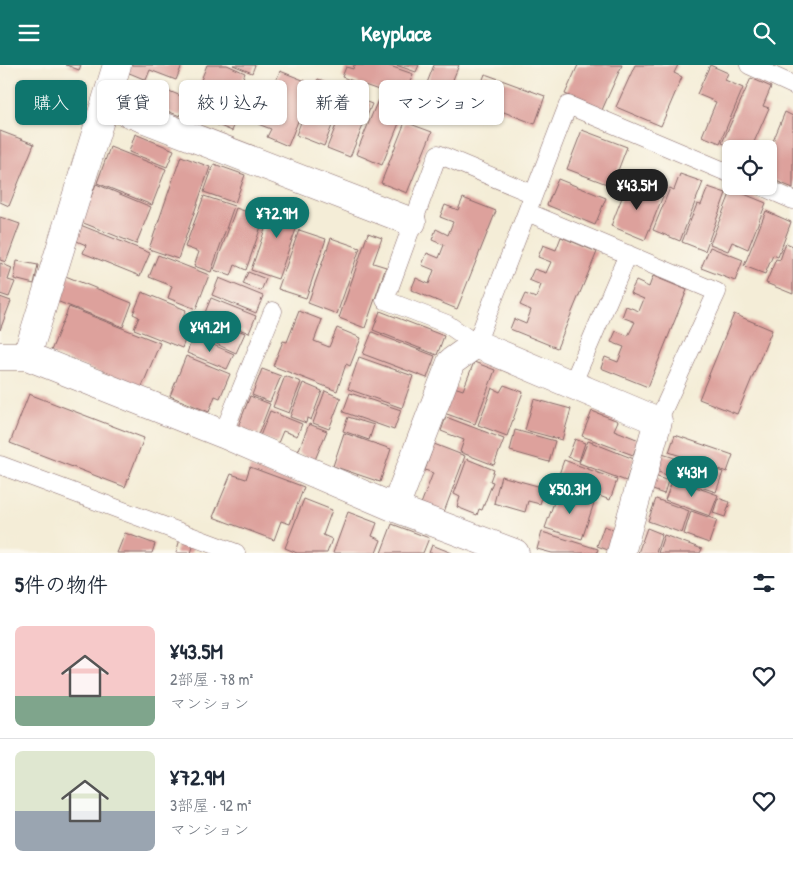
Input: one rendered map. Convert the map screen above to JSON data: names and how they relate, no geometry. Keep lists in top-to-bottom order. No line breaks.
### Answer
{"page":{"header":"Keyplace","chip":["購入","賃貸","絞り込み","新着","マンション"],"price":["¥43.5M","¥72.9M","¥49.2M","¥43M","¥50.3M"],"heading":"5件の物件","list":[{"name":"¥43.5M","note":"2部屋 · 78 m² · マンション"},{"name":"¥72.9M","note":"3部屋 · 92 m² · マンション"}]}}
